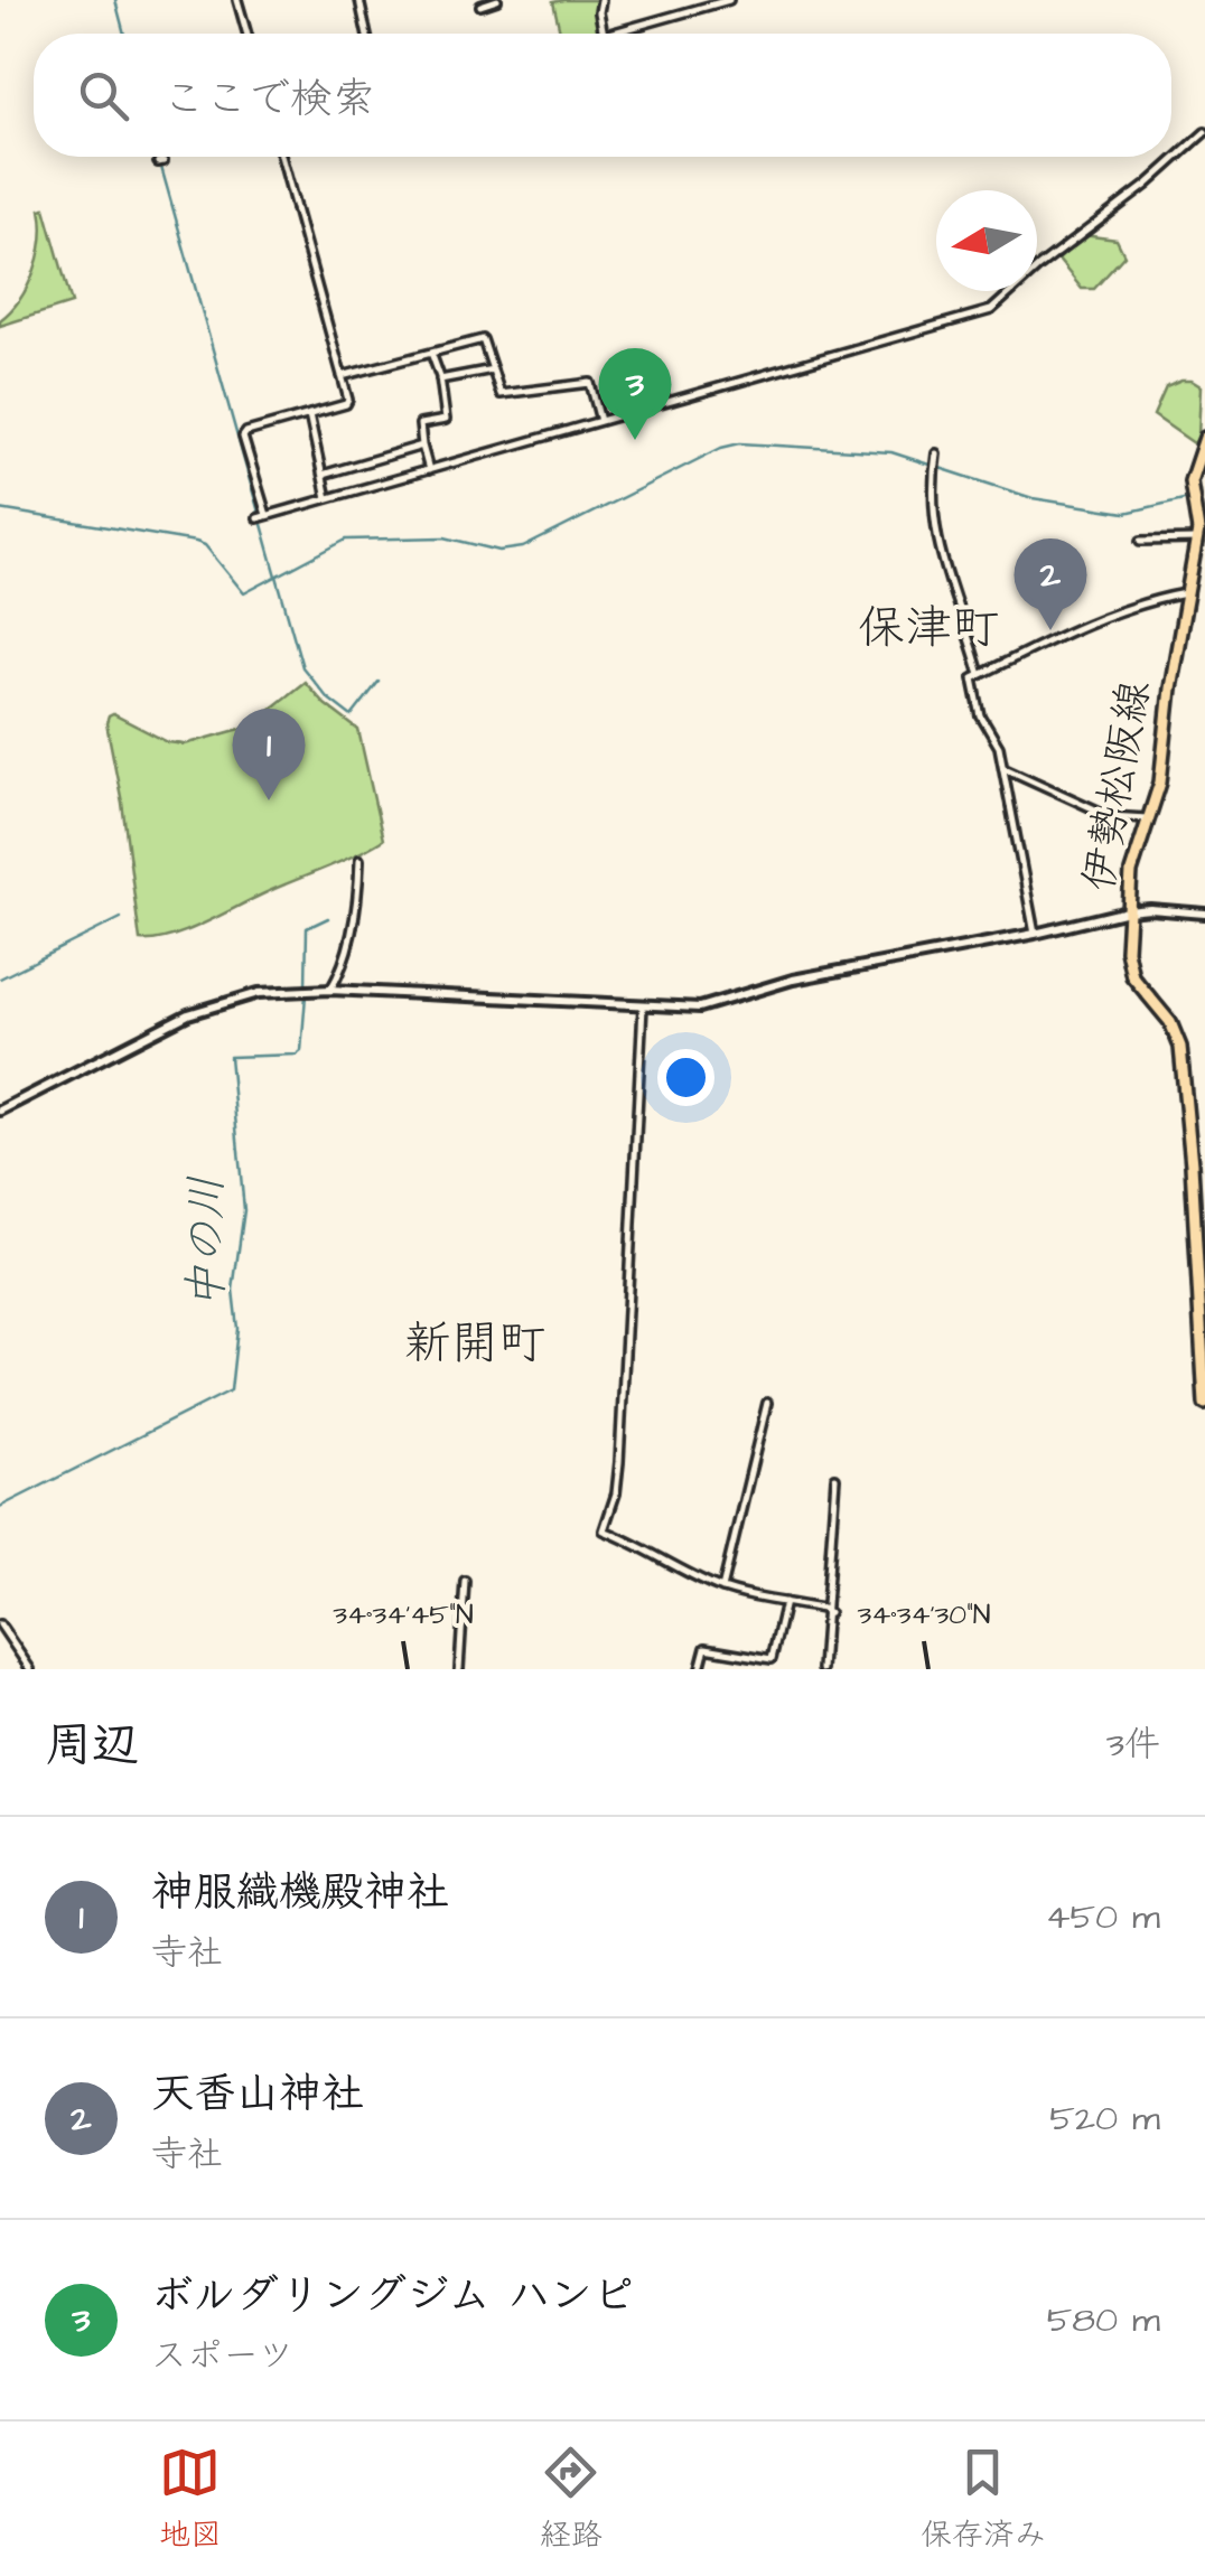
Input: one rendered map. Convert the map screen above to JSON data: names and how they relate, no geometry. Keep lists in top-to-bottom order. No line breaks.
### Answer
{"streets":{"main road":["伊勢松阪線"]},"districts":["保津町","新開町"],"water":["中の川"],"north":"left","page":{"search":"ここで検索","pins":["3","2","1"],"heading":["周辺","3件"],"list":[{"mark":"1","name":"神服織機殿神社","note":"寺社","value":"450 m"},{"mark":"2","name":"天香山神社","note":"寺社","value":"520 m"},{"mark":"3","name":"ボルダリングジム ハンピ","note":"スポーツ","value":"580 m"}],"nav":["地図","経路","保存済み"]},"coordinates":["34°34'45\"N","34°34'30\"N"]}
